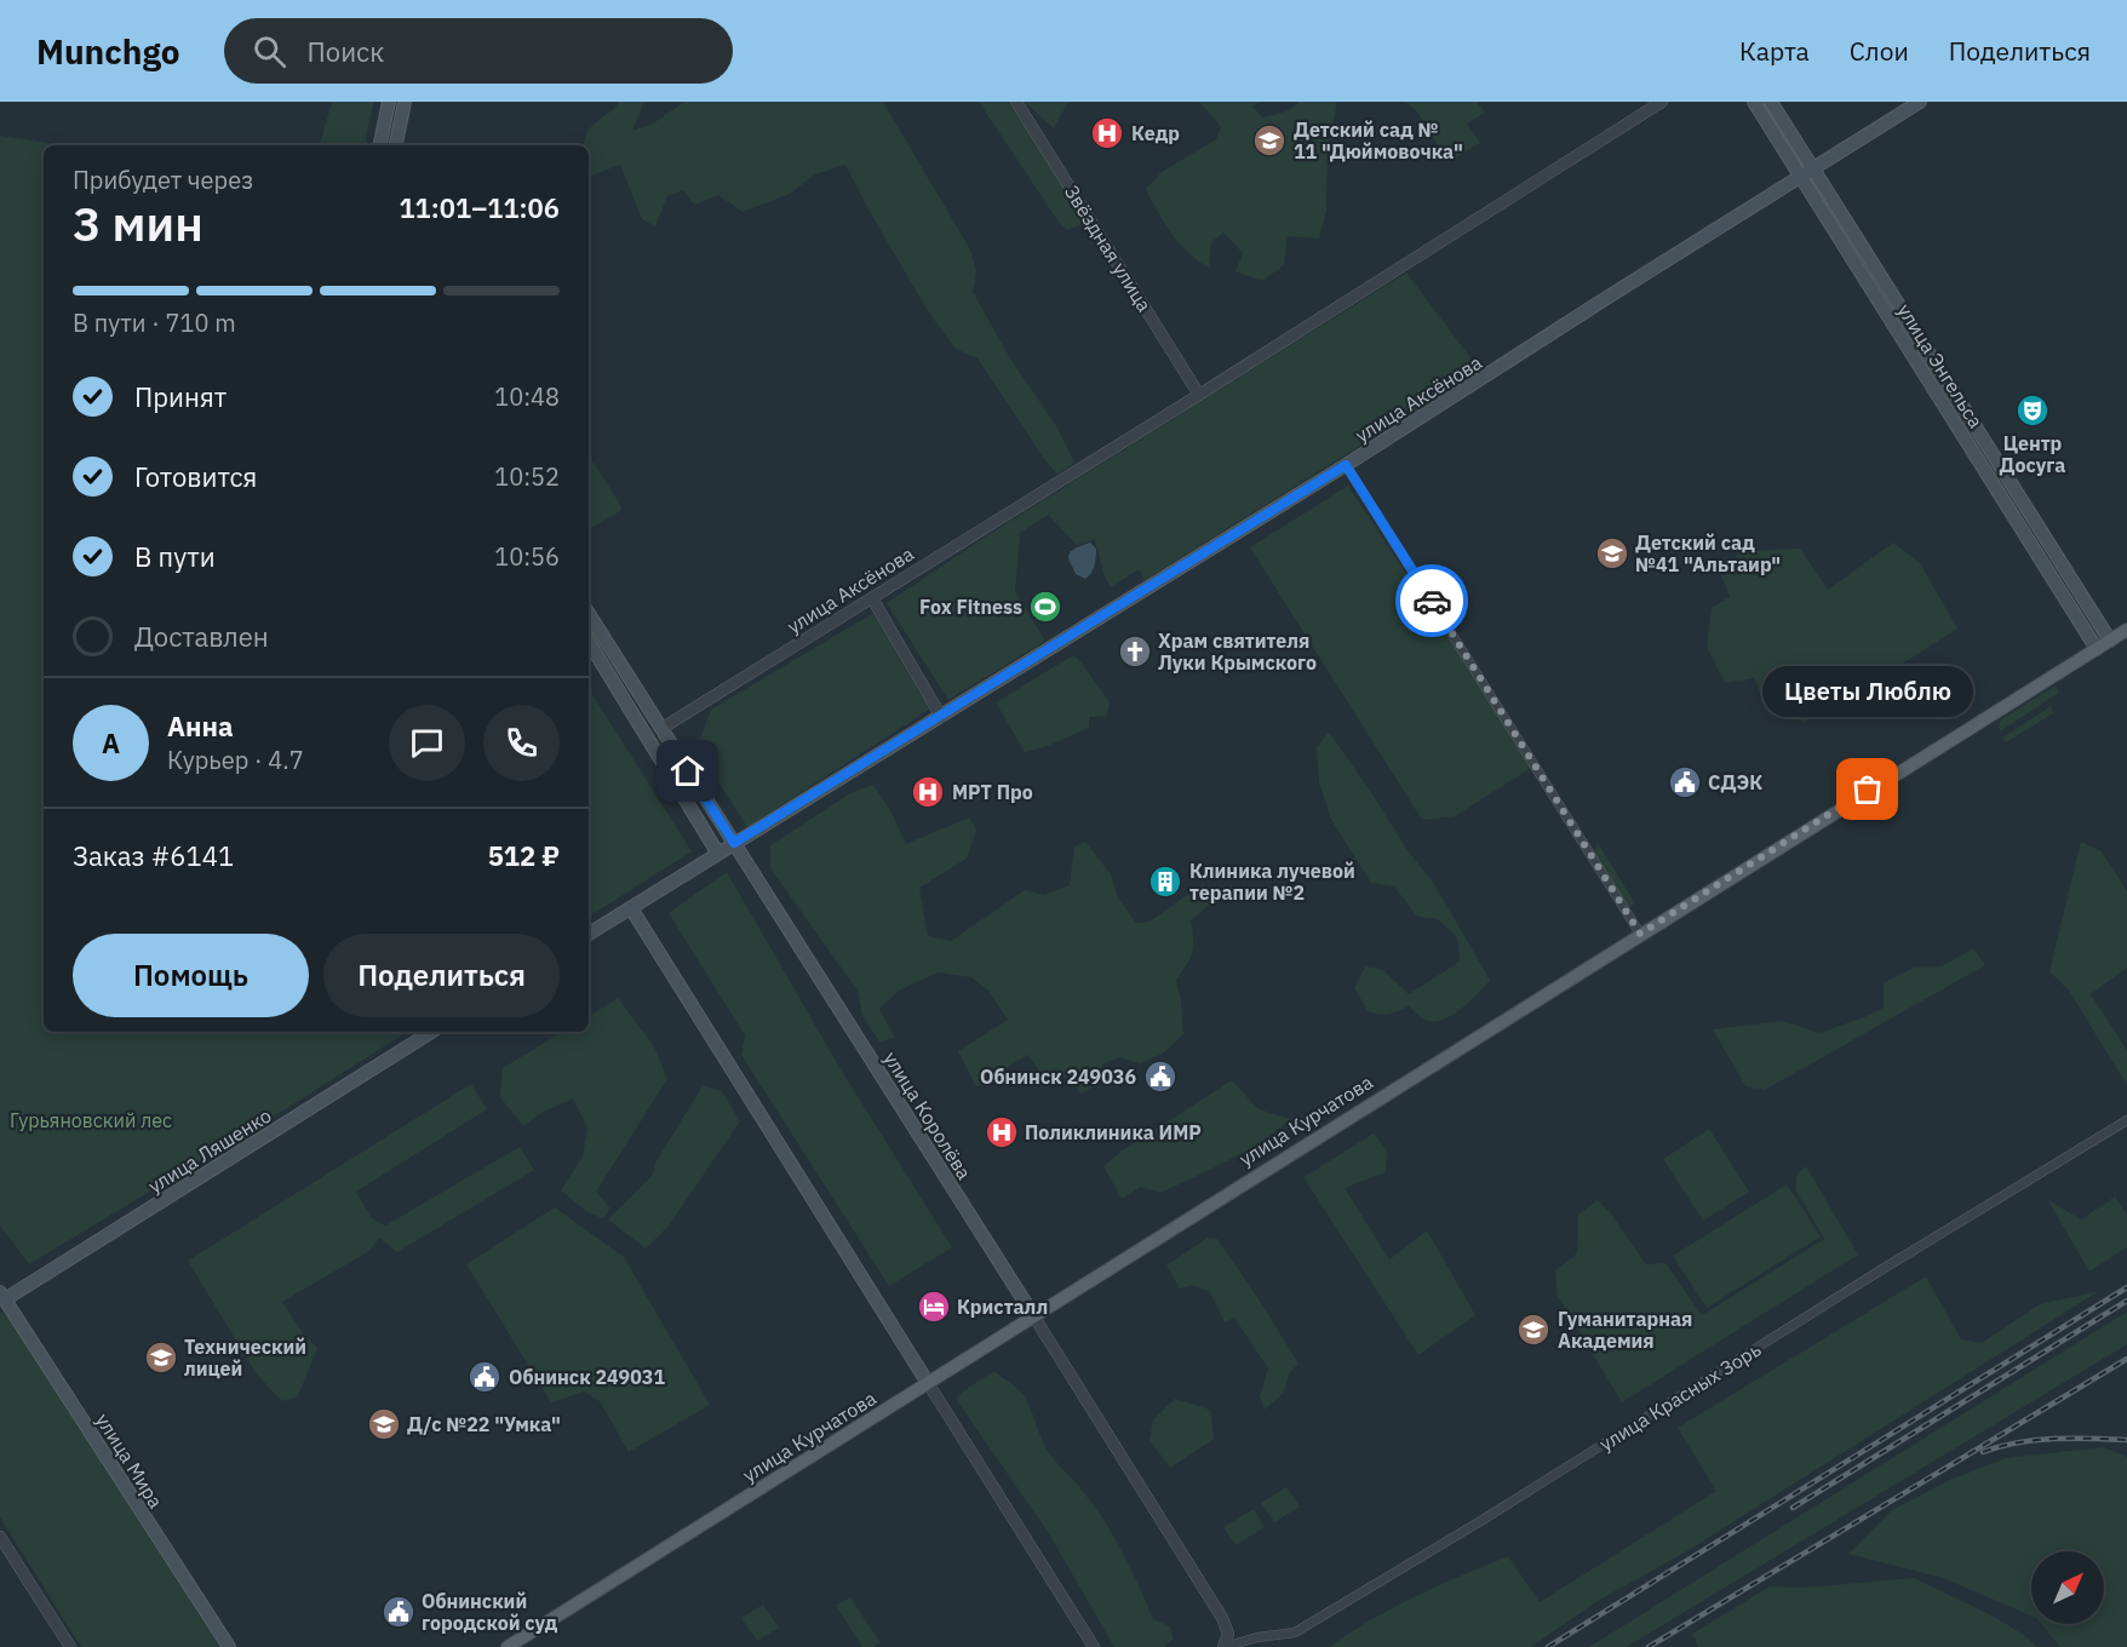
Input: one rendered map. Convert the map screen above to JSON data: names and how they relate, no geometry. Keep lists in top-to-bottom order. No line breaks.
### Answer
{"streets":{"main road":["улица Энгельса","улица Аксёнова","улица Королёва","улица Курчатова","улица Ляшенко","улица Мира"],"street":["Звёздная улица","улица Красных Зорь"]},"crossings":[["Звёздная улица","улица Аксёнова"],["улица Энгельса","улица Аксёнова"],["улица Энгельса","улица Курчатова"],["улица Аксёнова","улица Королёва"],["улица Королёва","улица Курчатова"],["улица Королёва","улица Красных Зорь"],["улица Ляшенко","улица Мира"]],"parks":["Гурьяновский лес"],"places":{"hospital":["Кедр","МРТ Про","Поликлиника ИМР"],"school or university":["Детский сад № 11 \"Дюймовочка\"","Детский сад №41 \"Альтаир\"","Гуманитарная Академия","Технический лицей","Д/с №22 \"Умка\""],"theatre":["Центр Досуга"],"sports":["Fox Fitness"],"church":["Храм святителя Луки Крымского"],"public building":["СДЭК","Обнинск 249036","Обнинск 249031","Обнинский городской суд"],"other":["Цветы Люблю"],"building":["Клиника лучевой терапии №2"],"hotel":["Кристалл"]},"north":"top right","page":{"header":"Munchgo","search":"Поиск","nav":["Карта","Слои","Поделиться"],"heading":["3 мин","Прибудет через","11:01–11:06"],"panel":["Анна","Курьер · 4.7","Заказ #6141","512 ₽"],"bar":"В пути · 710 m","list":[["Принят","10:48"],["Готовится","10:52"],["В пути","10:56"],"Доставлен"],"bubble":"Цветы Люблю","round":"А","buttons":["Помощь","Поделиться"]}}
